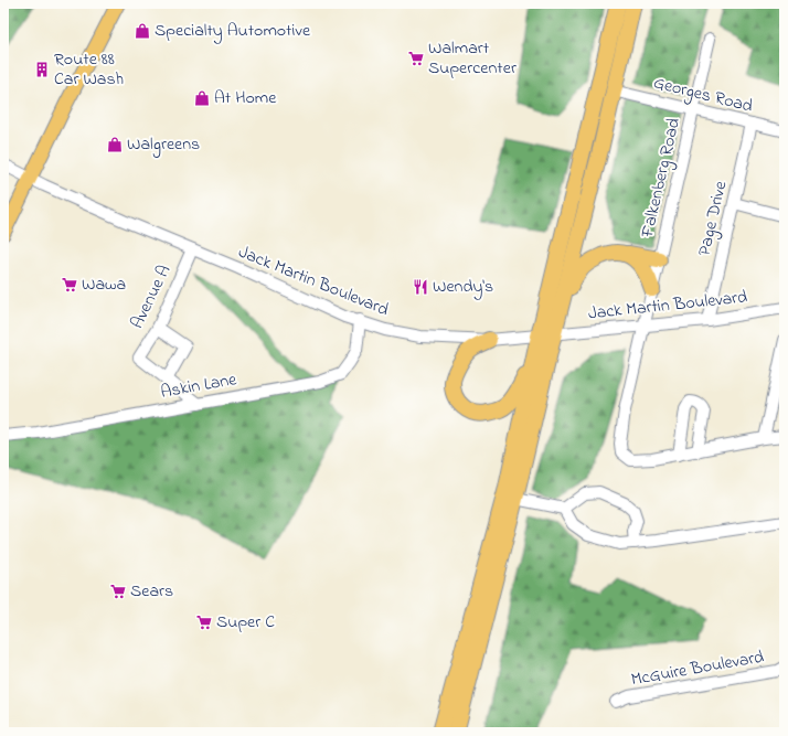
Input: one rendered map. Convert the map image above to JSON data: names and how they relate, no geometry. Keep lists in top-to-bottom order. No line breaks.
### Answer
{"streets":{"street":["Georges Road","Falkenberg Road","Page Drive","Jack Martin Boulevard","Avenue A","Askin Lane","McGuire Boulevard"]},"crossings":[["Georges Road","Falkenberg Road"],["Georges Road","Page Drive"],["Falkenberg Road","Jack Martin Boulevard"],["Page Drive","Jack Martin Boulevard"],["Jack Martin Boulevard","Avenue A"],["Jack Martin Boulevard","Askin Lane"]],"places":{"shop":["Specialty Automotive","At Home","Walgreens"],"supermarket":["Walmart Supercenter","Wawa","Sears","Super C"],"building":["Route 88 Car Wash"],"restaurant":["Wendy's"]}}
